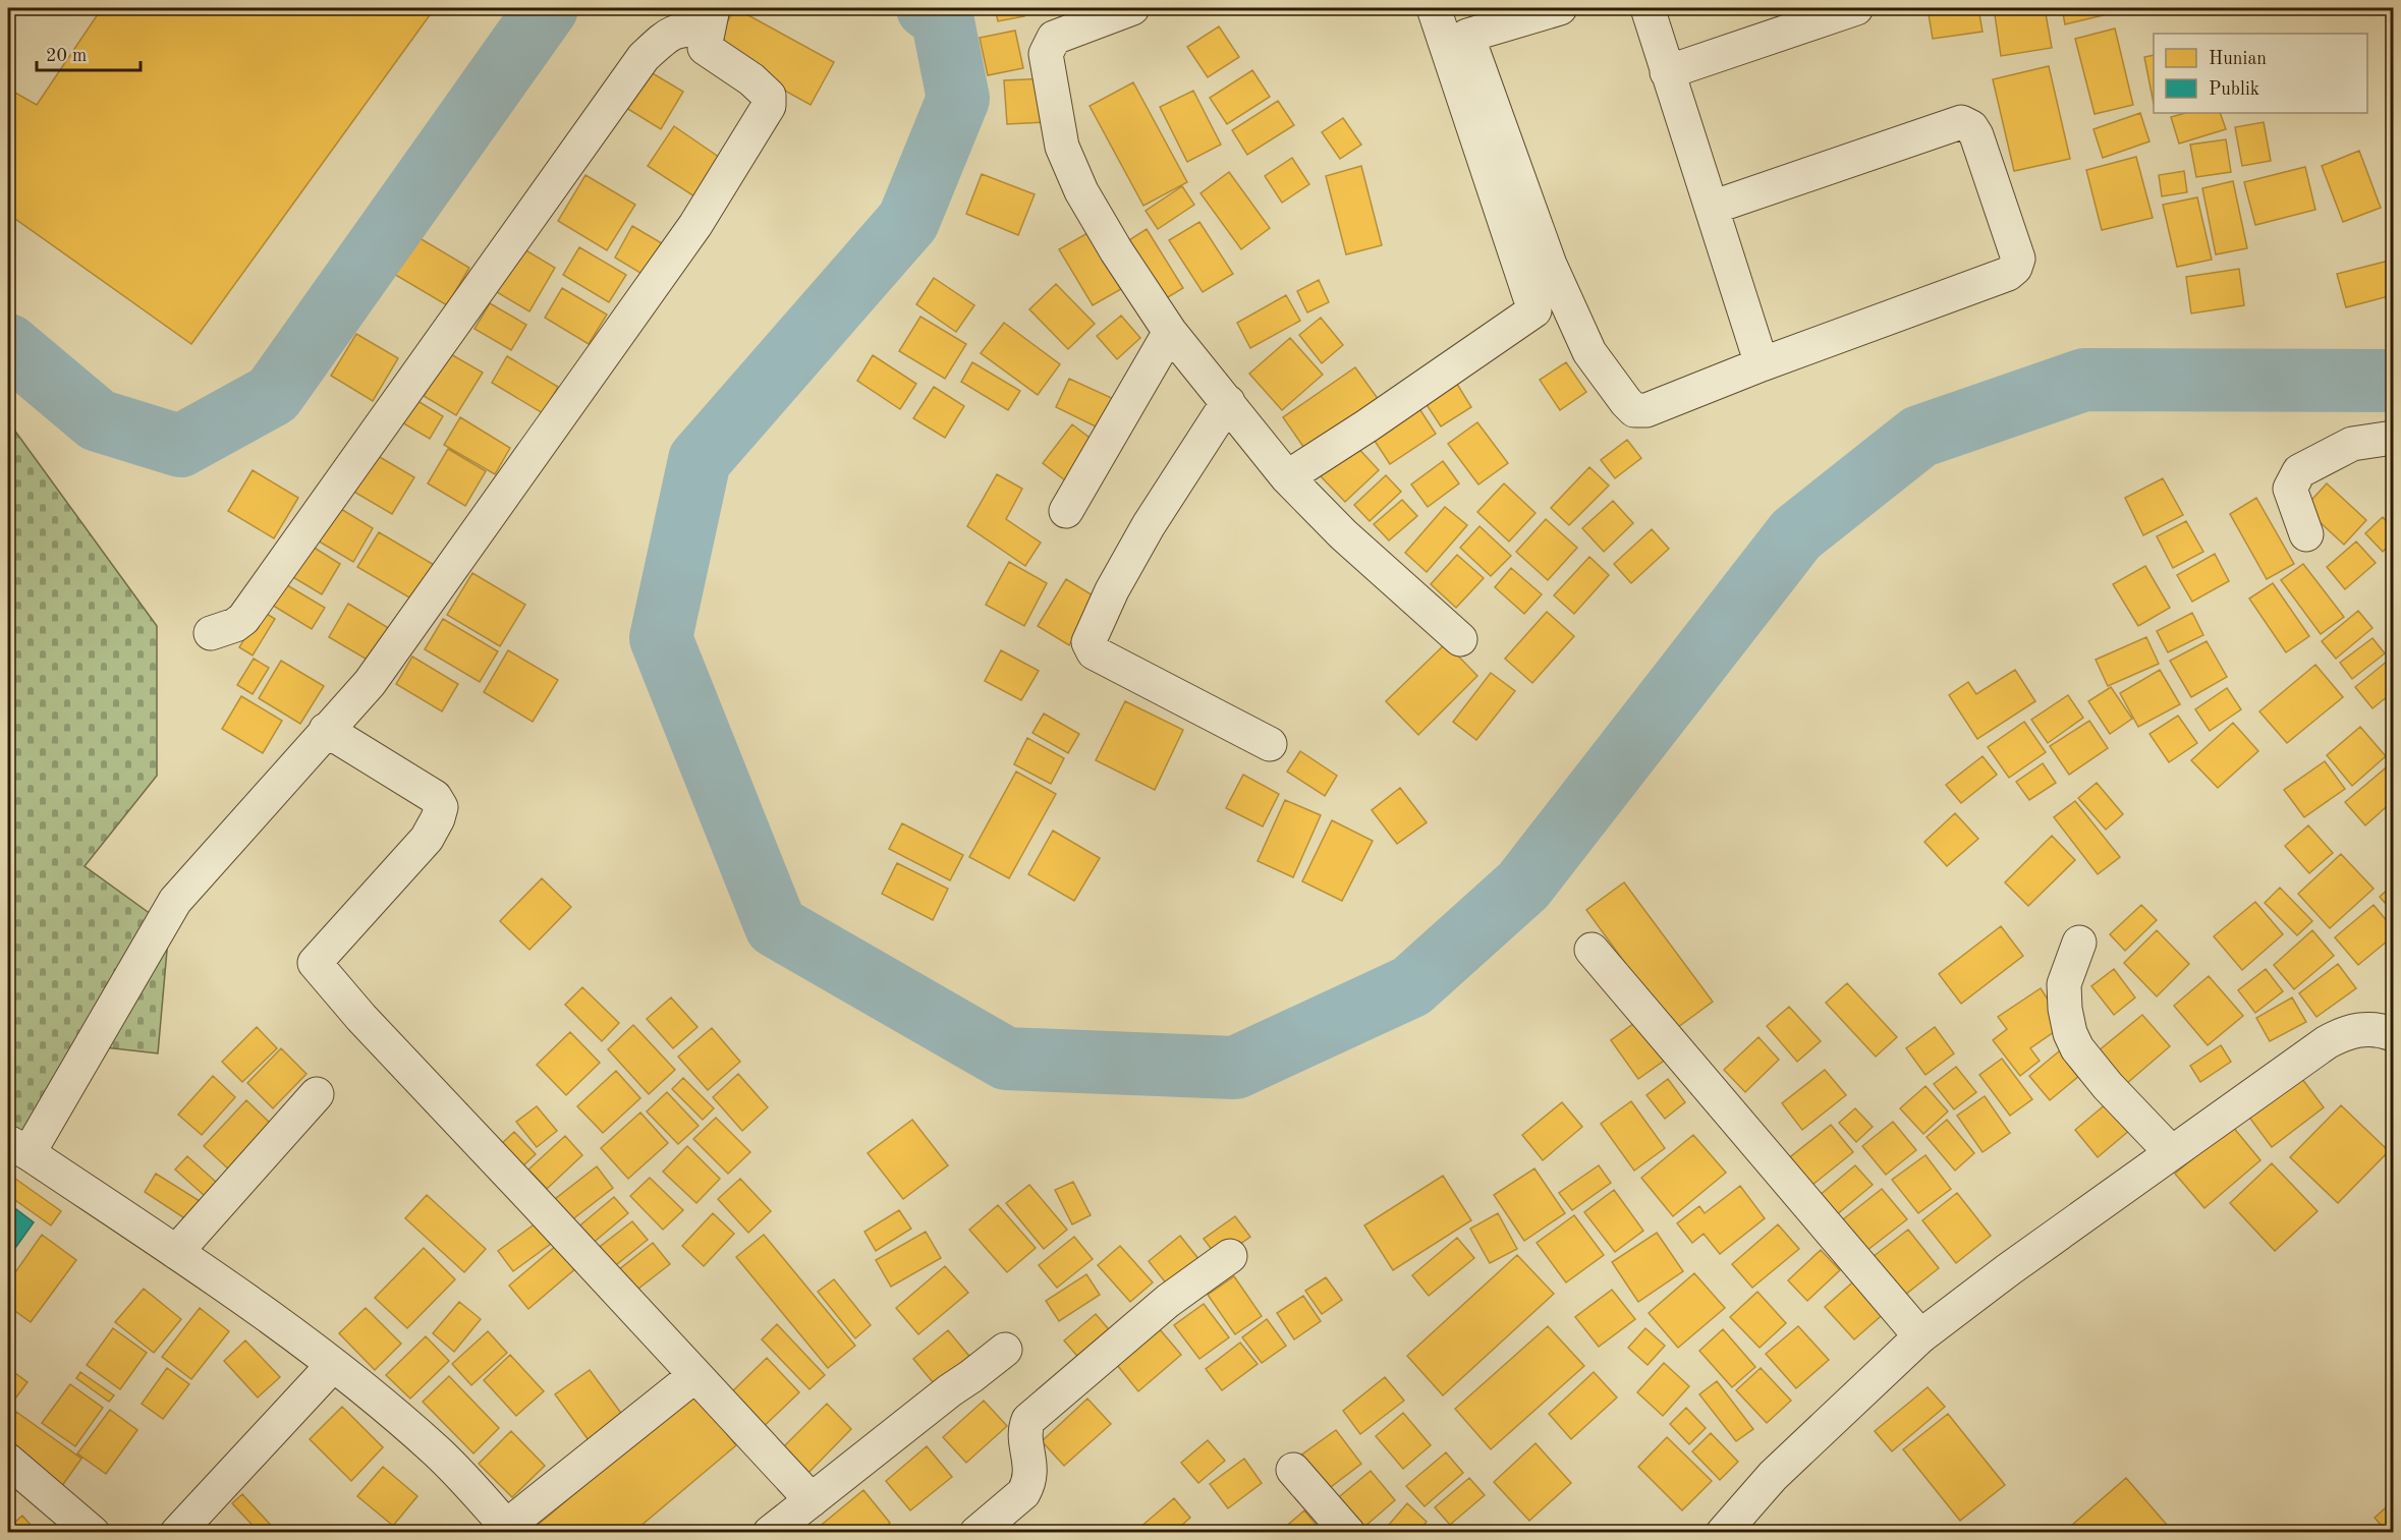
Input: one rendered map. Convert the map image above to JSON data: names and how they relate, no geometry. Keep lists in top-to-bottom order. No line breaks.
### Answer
{"legend":["Hunian","Publik"],"scale_bar":"20 m"}
